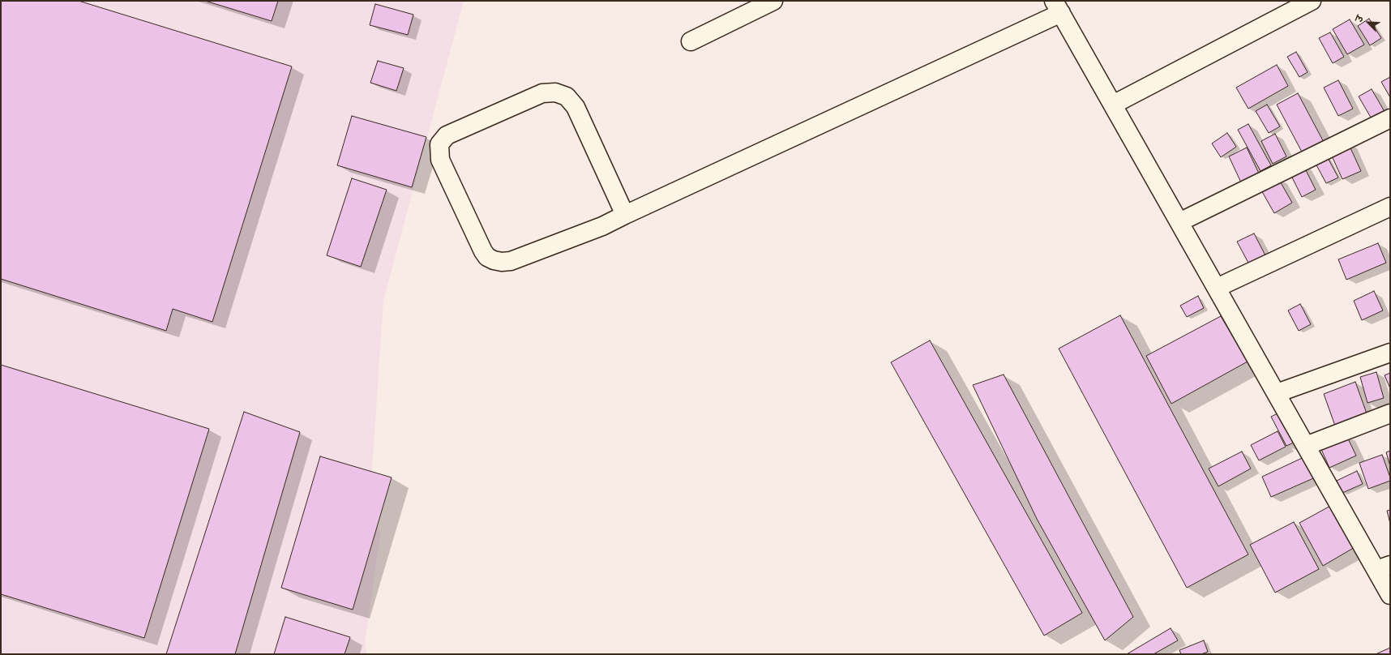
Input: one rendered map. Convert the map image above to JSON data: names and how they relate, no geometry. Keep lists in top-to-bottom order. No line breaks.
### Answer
{"north":"top left"}
